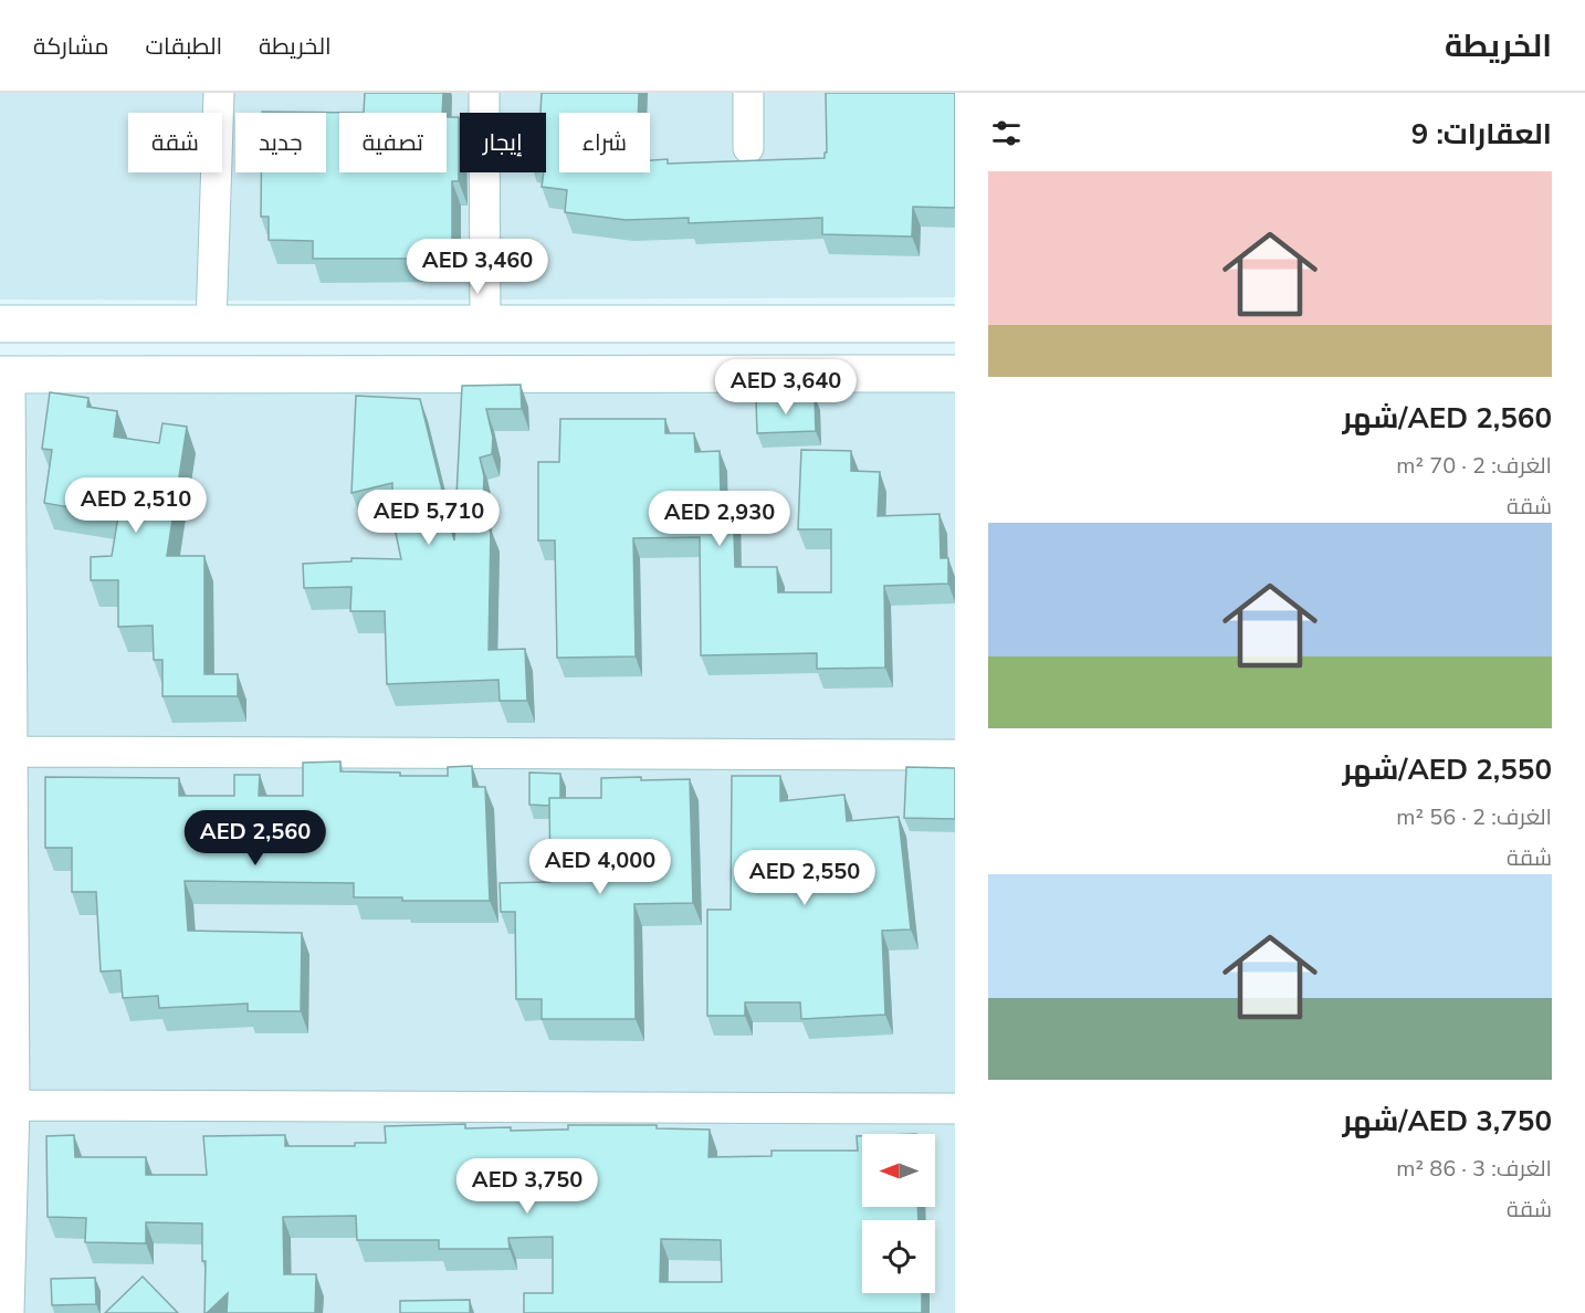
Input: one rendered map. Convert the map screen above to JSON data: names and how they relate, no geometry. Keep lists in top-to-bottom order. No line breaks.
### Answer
{"north":"left","page":{"header":"الخريطة","nav":["الخريطة","الطبقات","مشاركة"],"heading":"العقارات: 9","chip":["شراء","إيجار","تصفية","جديد","شقة"],"list":[{"name":"AED 2,560/شهر","note":"الغرف: 2 · 70 m² · شقة"},{"name":"AED 2,550/شهر","note":"الغرف: 2 · 56 m² · شقة"},{"name":"AED 3,750/شهر","note":"الغرف: 3 · 86 m² · شقة"}],"price":["AED 3,460","AED 3,640","AED 2,510","AED 5,710","AED 2,930","AED 2,560","AED 4,000","AED 2,550","AED 3,750"]}}
